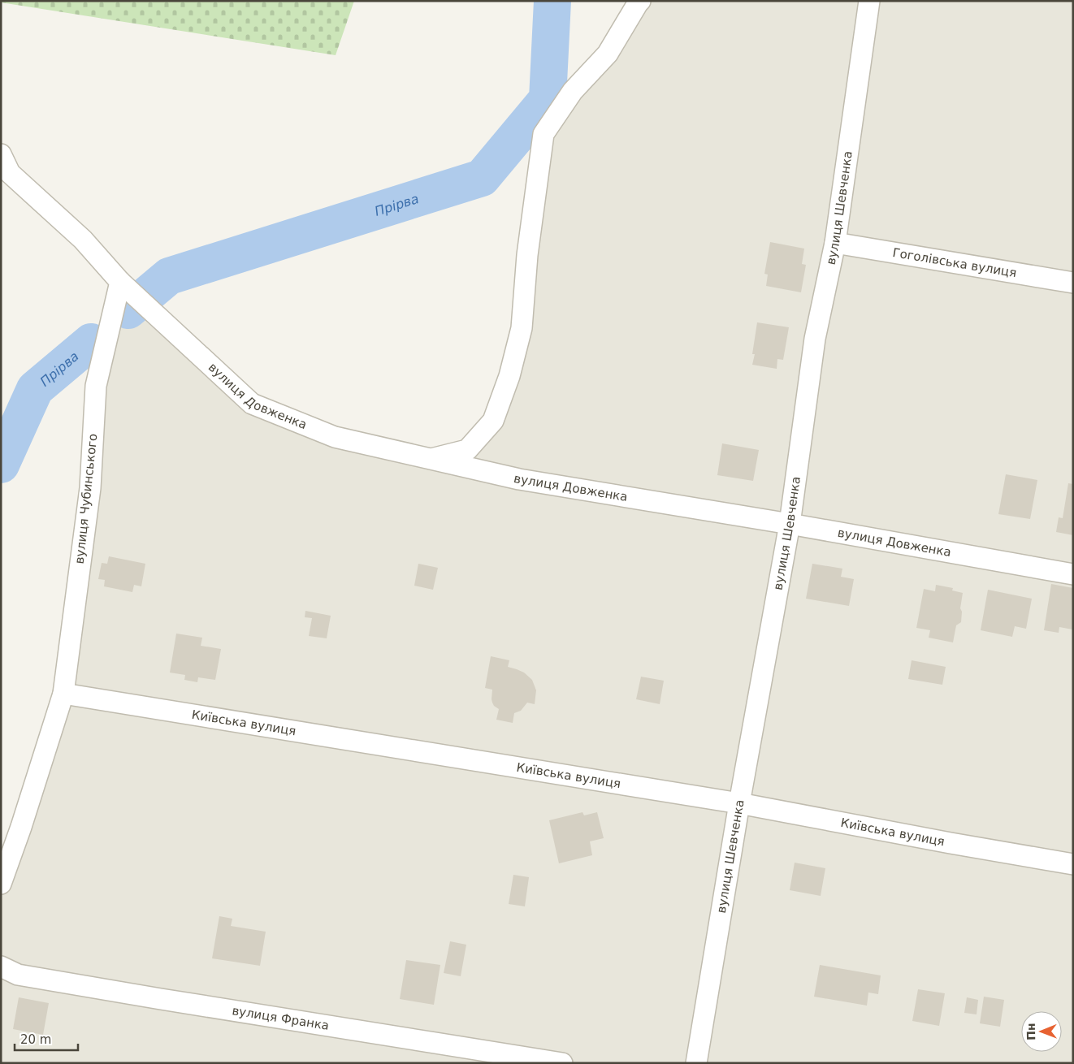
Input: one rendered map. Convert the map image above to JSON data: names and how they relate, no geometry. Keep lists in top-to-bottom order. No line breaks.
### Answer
{"streets":{"street":["вулиця Шевченка","Гоголівська вулиця","вулиця Довженка","вулиця Чубинського","Київська вулиця","вулиця Франка"]},"crossings":[["вулиця Шевченка","Гоголівська вулиця"],["вулиця Шевченка","вулиця Довженка"],["вулиця Шевченка","Київська вулиця"],["вулиця Довженка","вулиця Чубинського"],["вулиця Чубинського","Київська вулиця"]],"water":["Прірва"],"scale_bar":"20 m","north":"left"}
